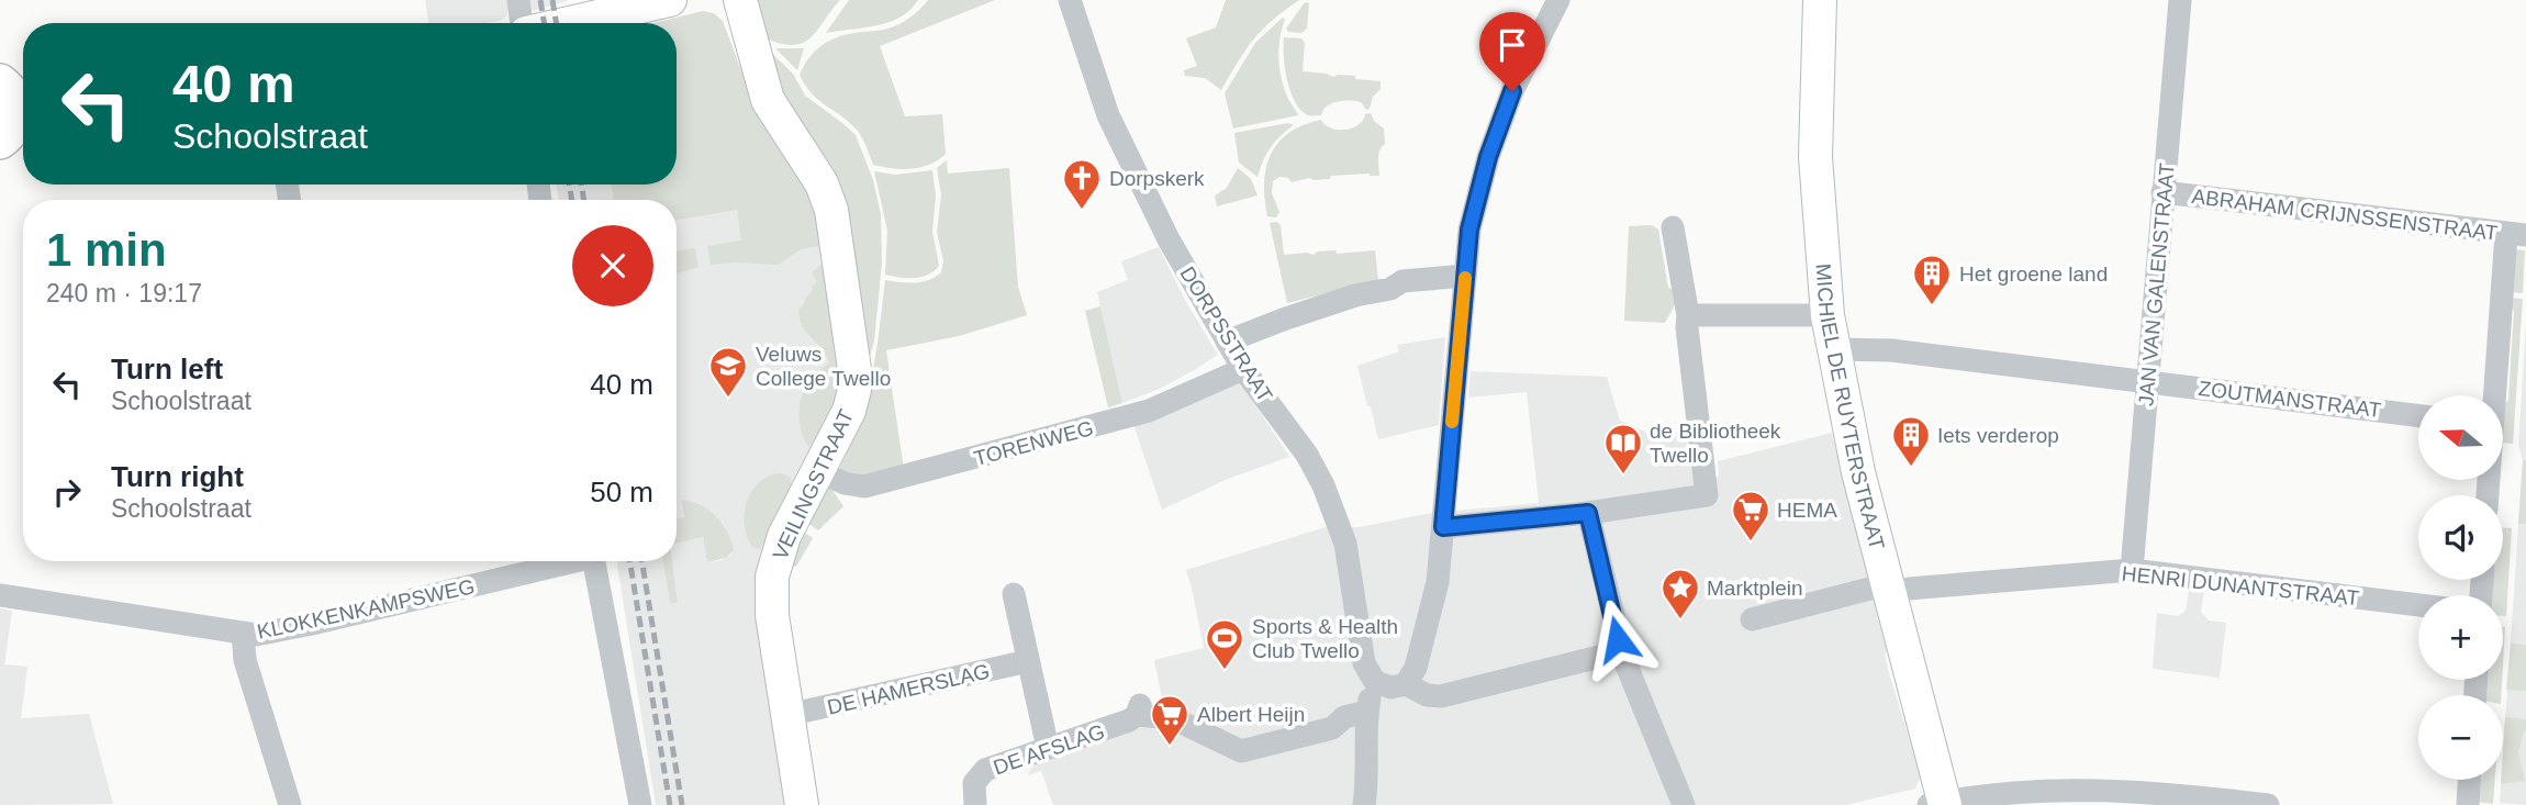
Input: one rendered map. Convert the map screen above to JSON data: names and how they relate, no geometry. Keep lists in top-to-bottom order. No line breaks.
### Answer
{"streets":{"street":["ABRAHAM CRIJNSSENSTRAAT","JAN VAN GALENSTRAAT","DORPSSTRAAT","ZOUTMANSTRAAT","MICHIEL DE RUYTERSTRAAT","TORENWEG","VEILINGSTRAAT","HENRI DUNANTSTRAAT","KLOKKENKAMPSWEG","DE HAMERSLAG","DE AFSLAG"]},"crossings":[["ABRAHAM CRIJNSSENSTRAAT","JAN VAN GALENSTRAAT"],["JAN VAN GALENSTRAAT","ZOUTMANSTRAAT"],["JAN VAN GALENSTRAAT","HENRI DUNANTSTRAAT"],["DORPSSTRAAT","TORENWEG"],["ZOUTMANSTRAAT","MICHIEL DE RUYTERSTRAAT"],["MICHIEL DE RUYTERSTRAAT","HENRI DUNANTSTRAAT"],["TORENWEG","VEILINGSTRAAT"],["VEILINGSTRAAT","DE HAMERSLAG"]],"places":{"church":["Dorpskerk"],"building":["Het groene land","Iets verderop"],"school or university":["Veluws College Twello"],"library":["de Bibliotheek Twello"],"supermarket":["HEMA","Albert Heijn"],"place":["Marktplein"],"sports":["Sports & Health Club Twello"]},"north":"left","page":{"turn":["40 m","Schoolstraat"],"heading":["1 min","240 m · 19:17"],"list":[{"name":"Turn left","note":"Schoolstraat","value":"40 m"},{"name":"Turn right","note":"Schoolstraat","value":"50 m"}],"map_buttons":["+","−"]}}
